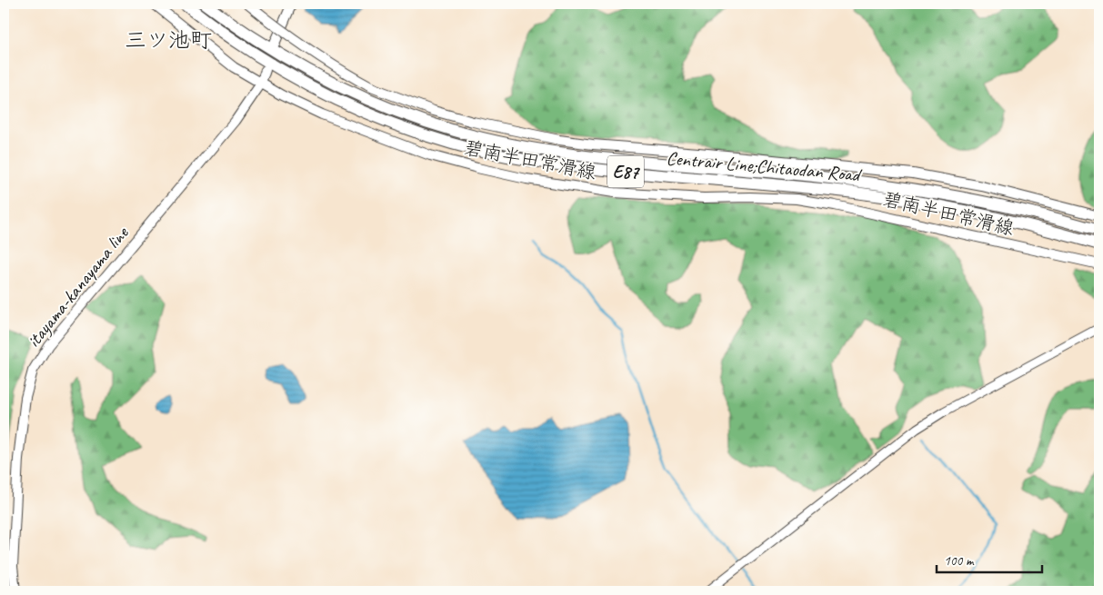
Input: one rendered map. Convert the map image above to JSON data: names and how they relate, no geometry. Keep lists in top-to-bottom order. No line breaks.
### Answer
{"streets":{"highway":["Centrair Line;Chitaodan Road","E87"],"main road":["碧南半田常滑線","itayama-kanayama line"]},"crossings":[["碧南半田常滑線","itayama-kanayama line"]],"districts":["三ツ池町"],"scale_bar":"100 m"}
